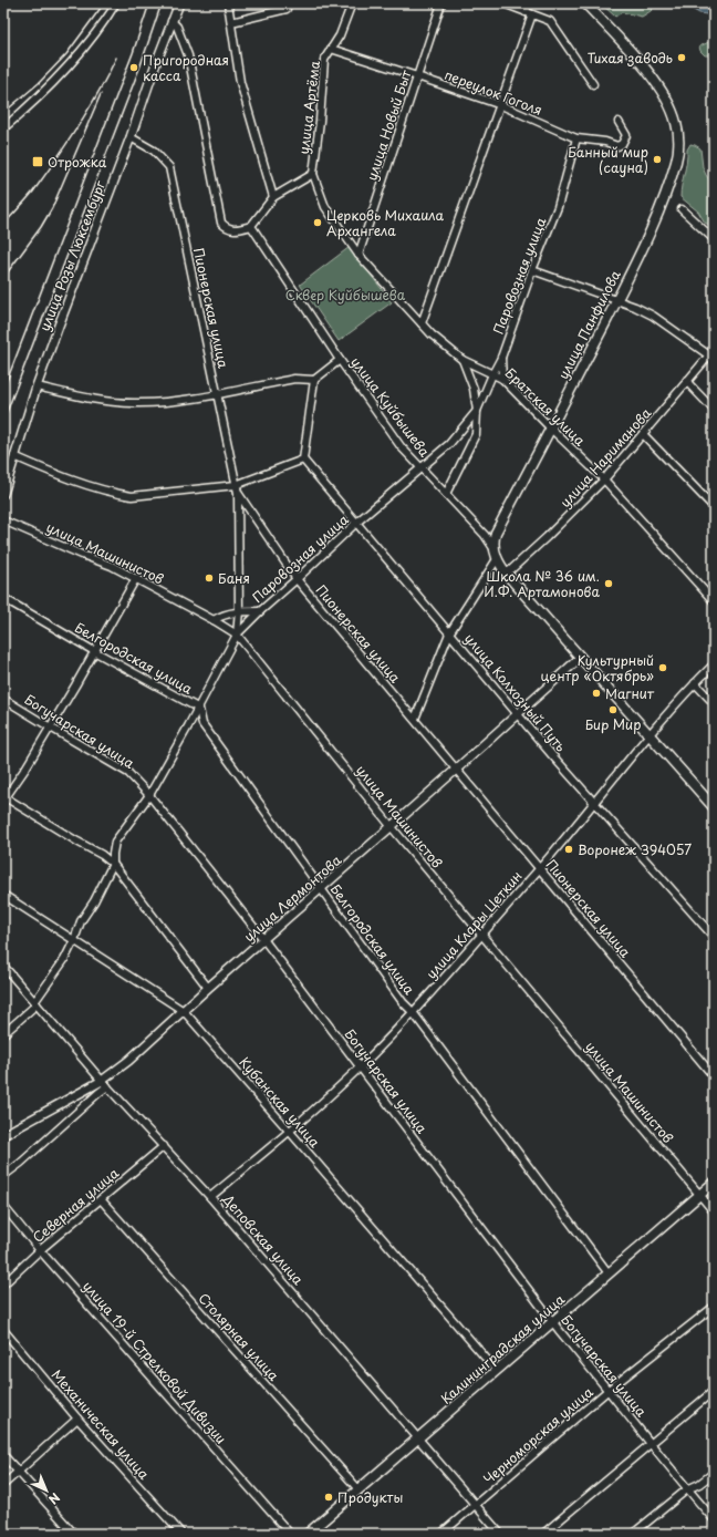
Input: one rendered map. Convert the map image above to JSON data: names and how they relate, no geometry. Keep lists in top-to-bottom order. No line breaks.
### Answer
{"streets":{"main road":["улица Панфилова","улица Куйбышева","Калининградская улица"],"street":["переулок Гоголя","улица Артёма","улица Новый Быт","улица Розы Люксембург","Паровозная улица","Пионерская улица","Братская улица","улица Нариманова","улица Машинистов","Белгородская улица","улица Колхозный Путь","Богучарская улица","улица Лермонтова","улица Клары Цеткин","Кубанская улица","Северная улица","Деповская улица","Столярная улица","улица 19-й Стрелковой Дивизии","Механическая улица","Черноморская улица"]},"crossings":[["переулок Гоголя","улица Артёма"],["переулок Гоголя","улица Новый Быт"],["переулок Гоголя","Паровозная улица"],["улица Артёма","Братская улица"],["улица Новый Быт","Братская улица"],["улица Розы Люксембург","Пионерская улица"],["Паровозная улица","Пионерская улица"],["Паровозная улица","улица Куйбышева"],["Паровозная улица","Братская улица"],["Паровозная улица","улица Машинистов"],["Паровозная улица","Белгородская улица"],["Паровозная улица","улица Колхозный Путь"],["Паровозная улица","Богучарская улица"],["Паровозная улица","Кубанская улица"],["Паровозная улица","Деповская улица"],["Пионерская улица","улица Лермонтова"],["Пионерская улица","улица Клары Цеткин"],["улица Панфилова","улица Куйбышева"],["улица Панфилова","Братская улица"],["улица Куйбышева","улица Нариманова"],["улица Куйбышева","улица Лермонтова"],["улица Куйбышева","улица Клары Цеткин"],["Братская улица","улица Нариманова"],["улица Машинистов","улица Лермонтова"],["улица Машинистов","улица Клары Цеткин"],["улица Машинистов","Калининградская улица"],["Белгородская улица","улица Лермонтова"],["Белгородская улица","улица Клары Цеткин"],["Белгородская улица","Калининградская улица"],["улица Колхозный Путь","улица Лермонтова"],["улица Колхозный Путь","улица Клары Цеткин"],["Богучарская улица","улица Лермонтова"],["Богучарская улица","улица Клары Цеткин"],["Богучарская улица","Калининградская улица"],["Богучарская улица","Черноморская улица"],["улица Лермонтова","Кубанская улица"],["улица Лермонтова","Деповская улица"],["улица Клары Цеткин","Кубанская улица"],["улица Клары Цеткин","Деповская улица"],["Кубанская улица","Калининградская улица"],["Северная улица","Деповская улица"],["Северная улица","Столярная улица"],["Северная улица","улица 19-й Стрелковой Дивизии"],["Деповская улица","Калининградская улица"],["Деповская улица","Черноморская улица"],["Столярная улица","Калининградская улица"]],"parks":["Сквер Куйбышева"],"places":{"other":["Тихая заводь","Пригородная касса","Банный мир (сауна)","Церковь Михаила Архангела","Баня","Школа № 36 им. И.Ф. Артамонова","Культурный центр «Октябрь»","Магнит","Бир Мир","Воронеж 394057","Продукты"],"transit":["Отрожка"]},"north":"bottom right"}
